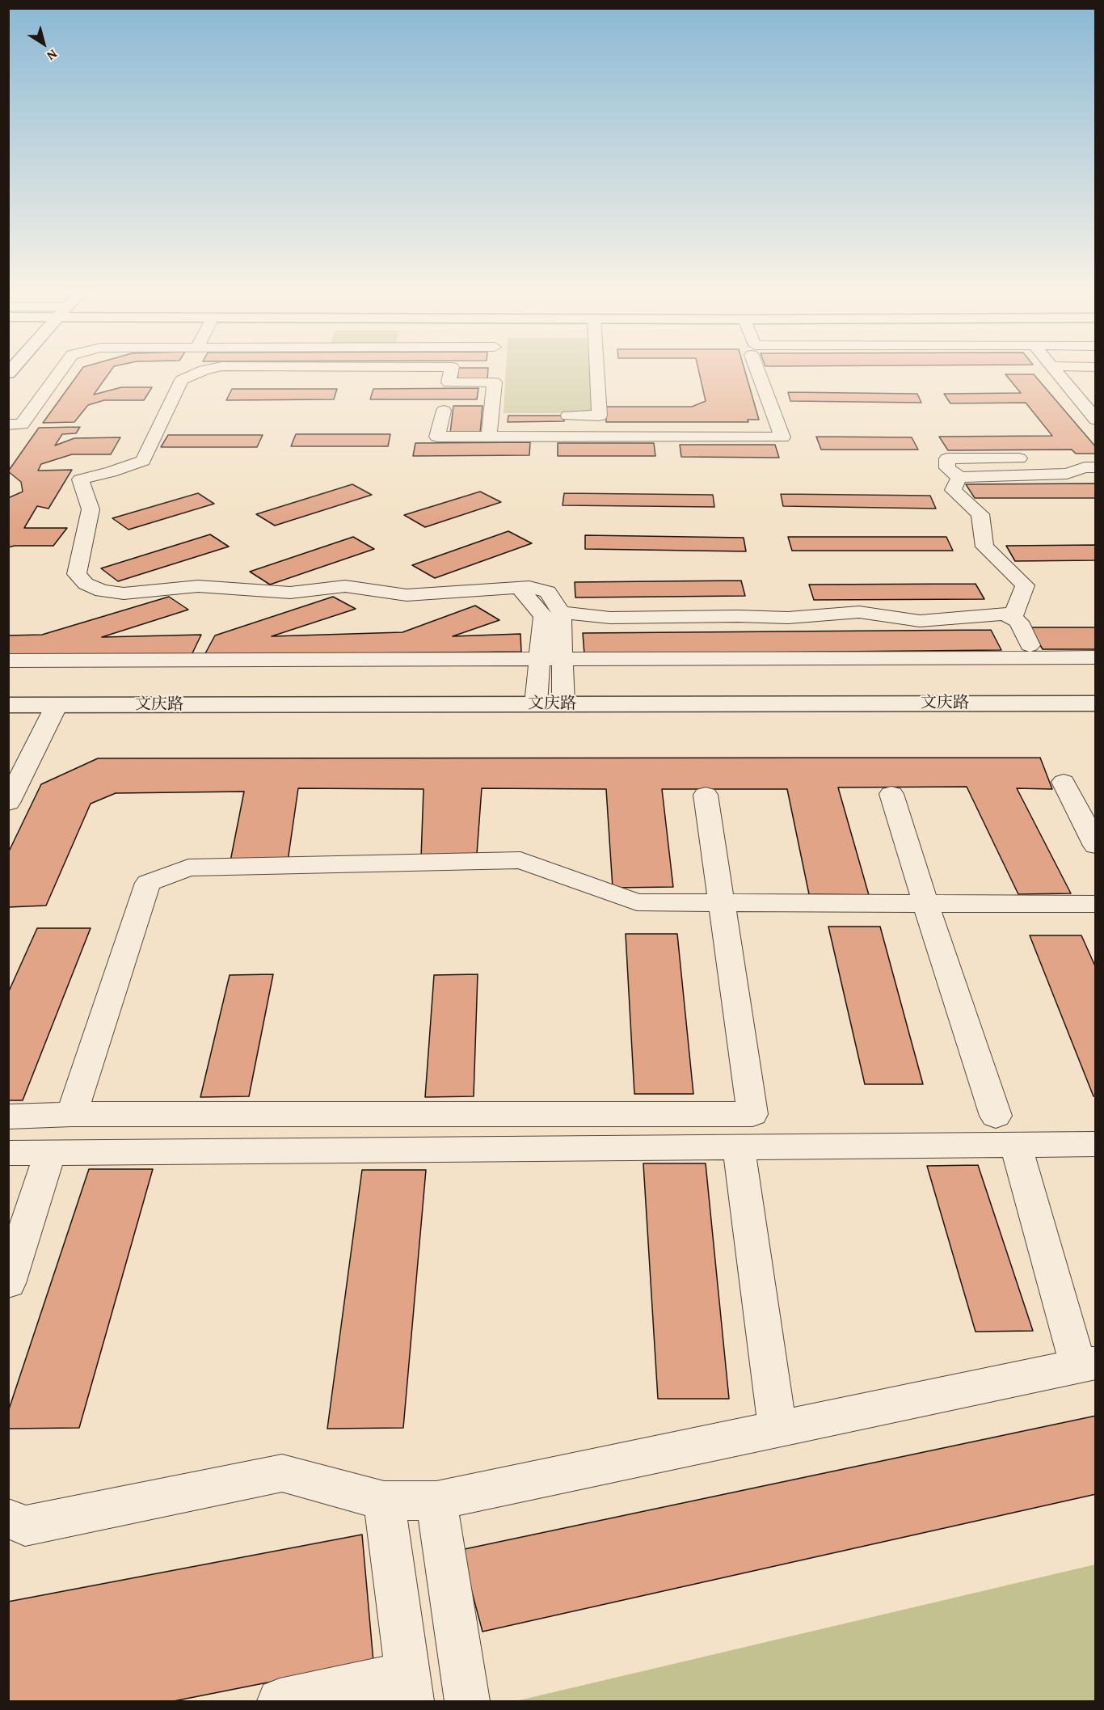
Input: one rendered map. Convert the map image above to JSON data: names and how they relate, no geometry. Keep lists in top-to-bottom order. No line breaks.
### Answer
{"streets":{"main road":["文庆路"]},"north":"bottom right"}
